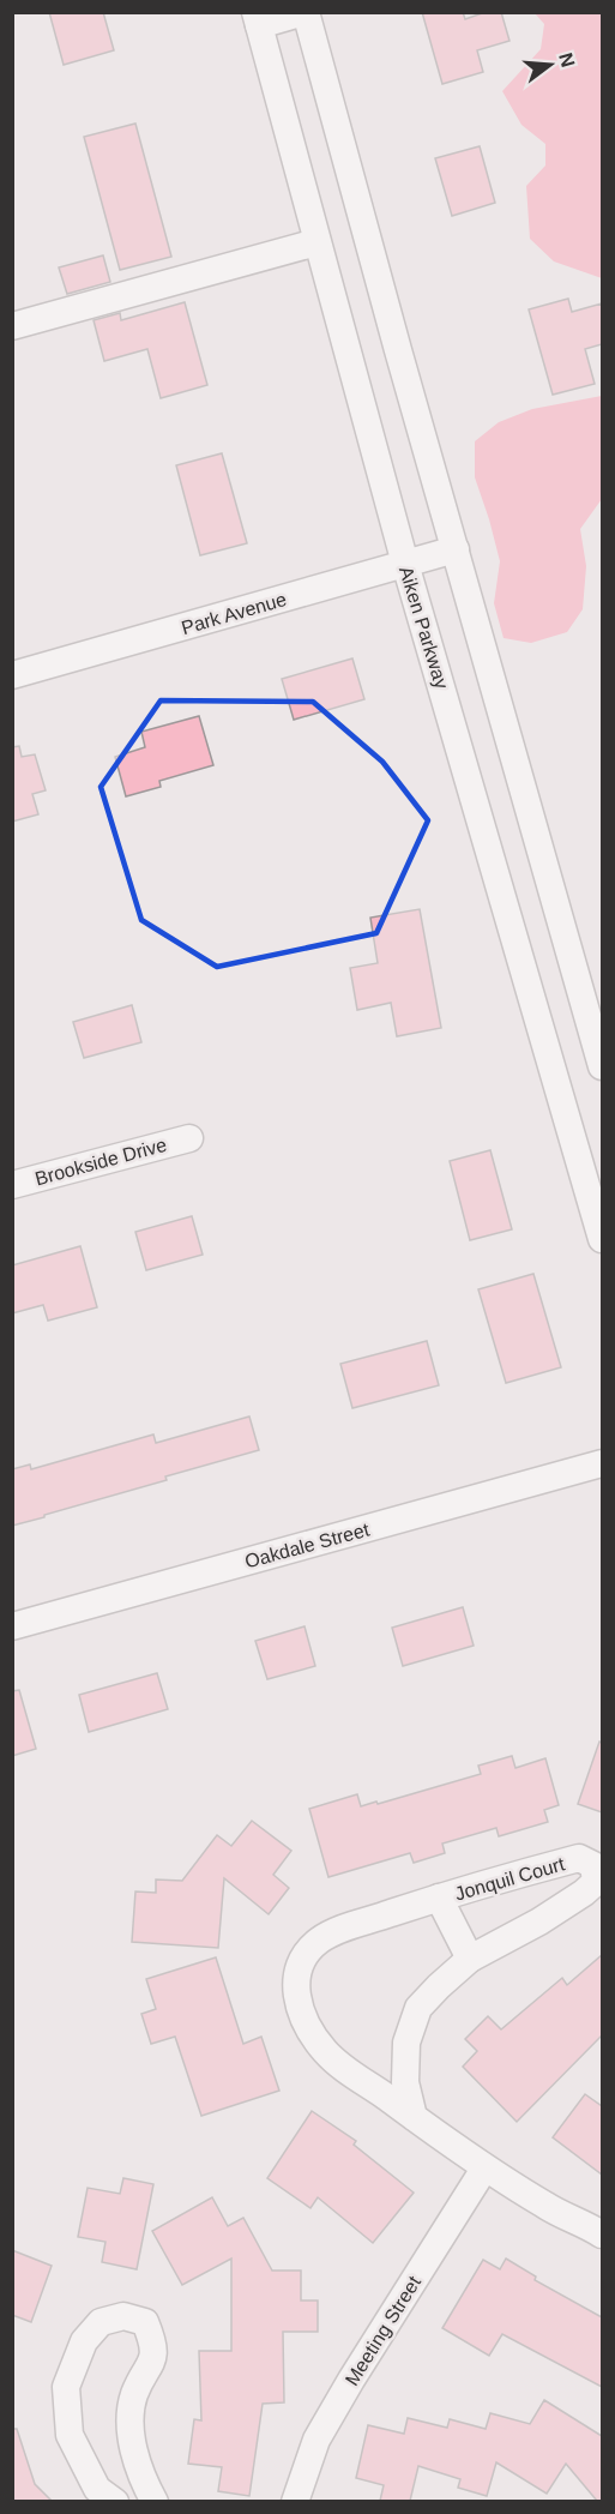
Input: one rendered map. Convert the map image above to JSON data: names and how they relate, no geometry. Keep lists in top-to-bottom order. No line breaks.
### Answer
{"streets":{"street":["Park Avenue","Aiken Parkway","Brookside Drive","Oakdale Street","Jonquil Court","Meeting Street"]},"crossings":[["Park Avenue","Aiken Parkway"],["Jonquil Court","Meeting Street"]],"north":"right"}
